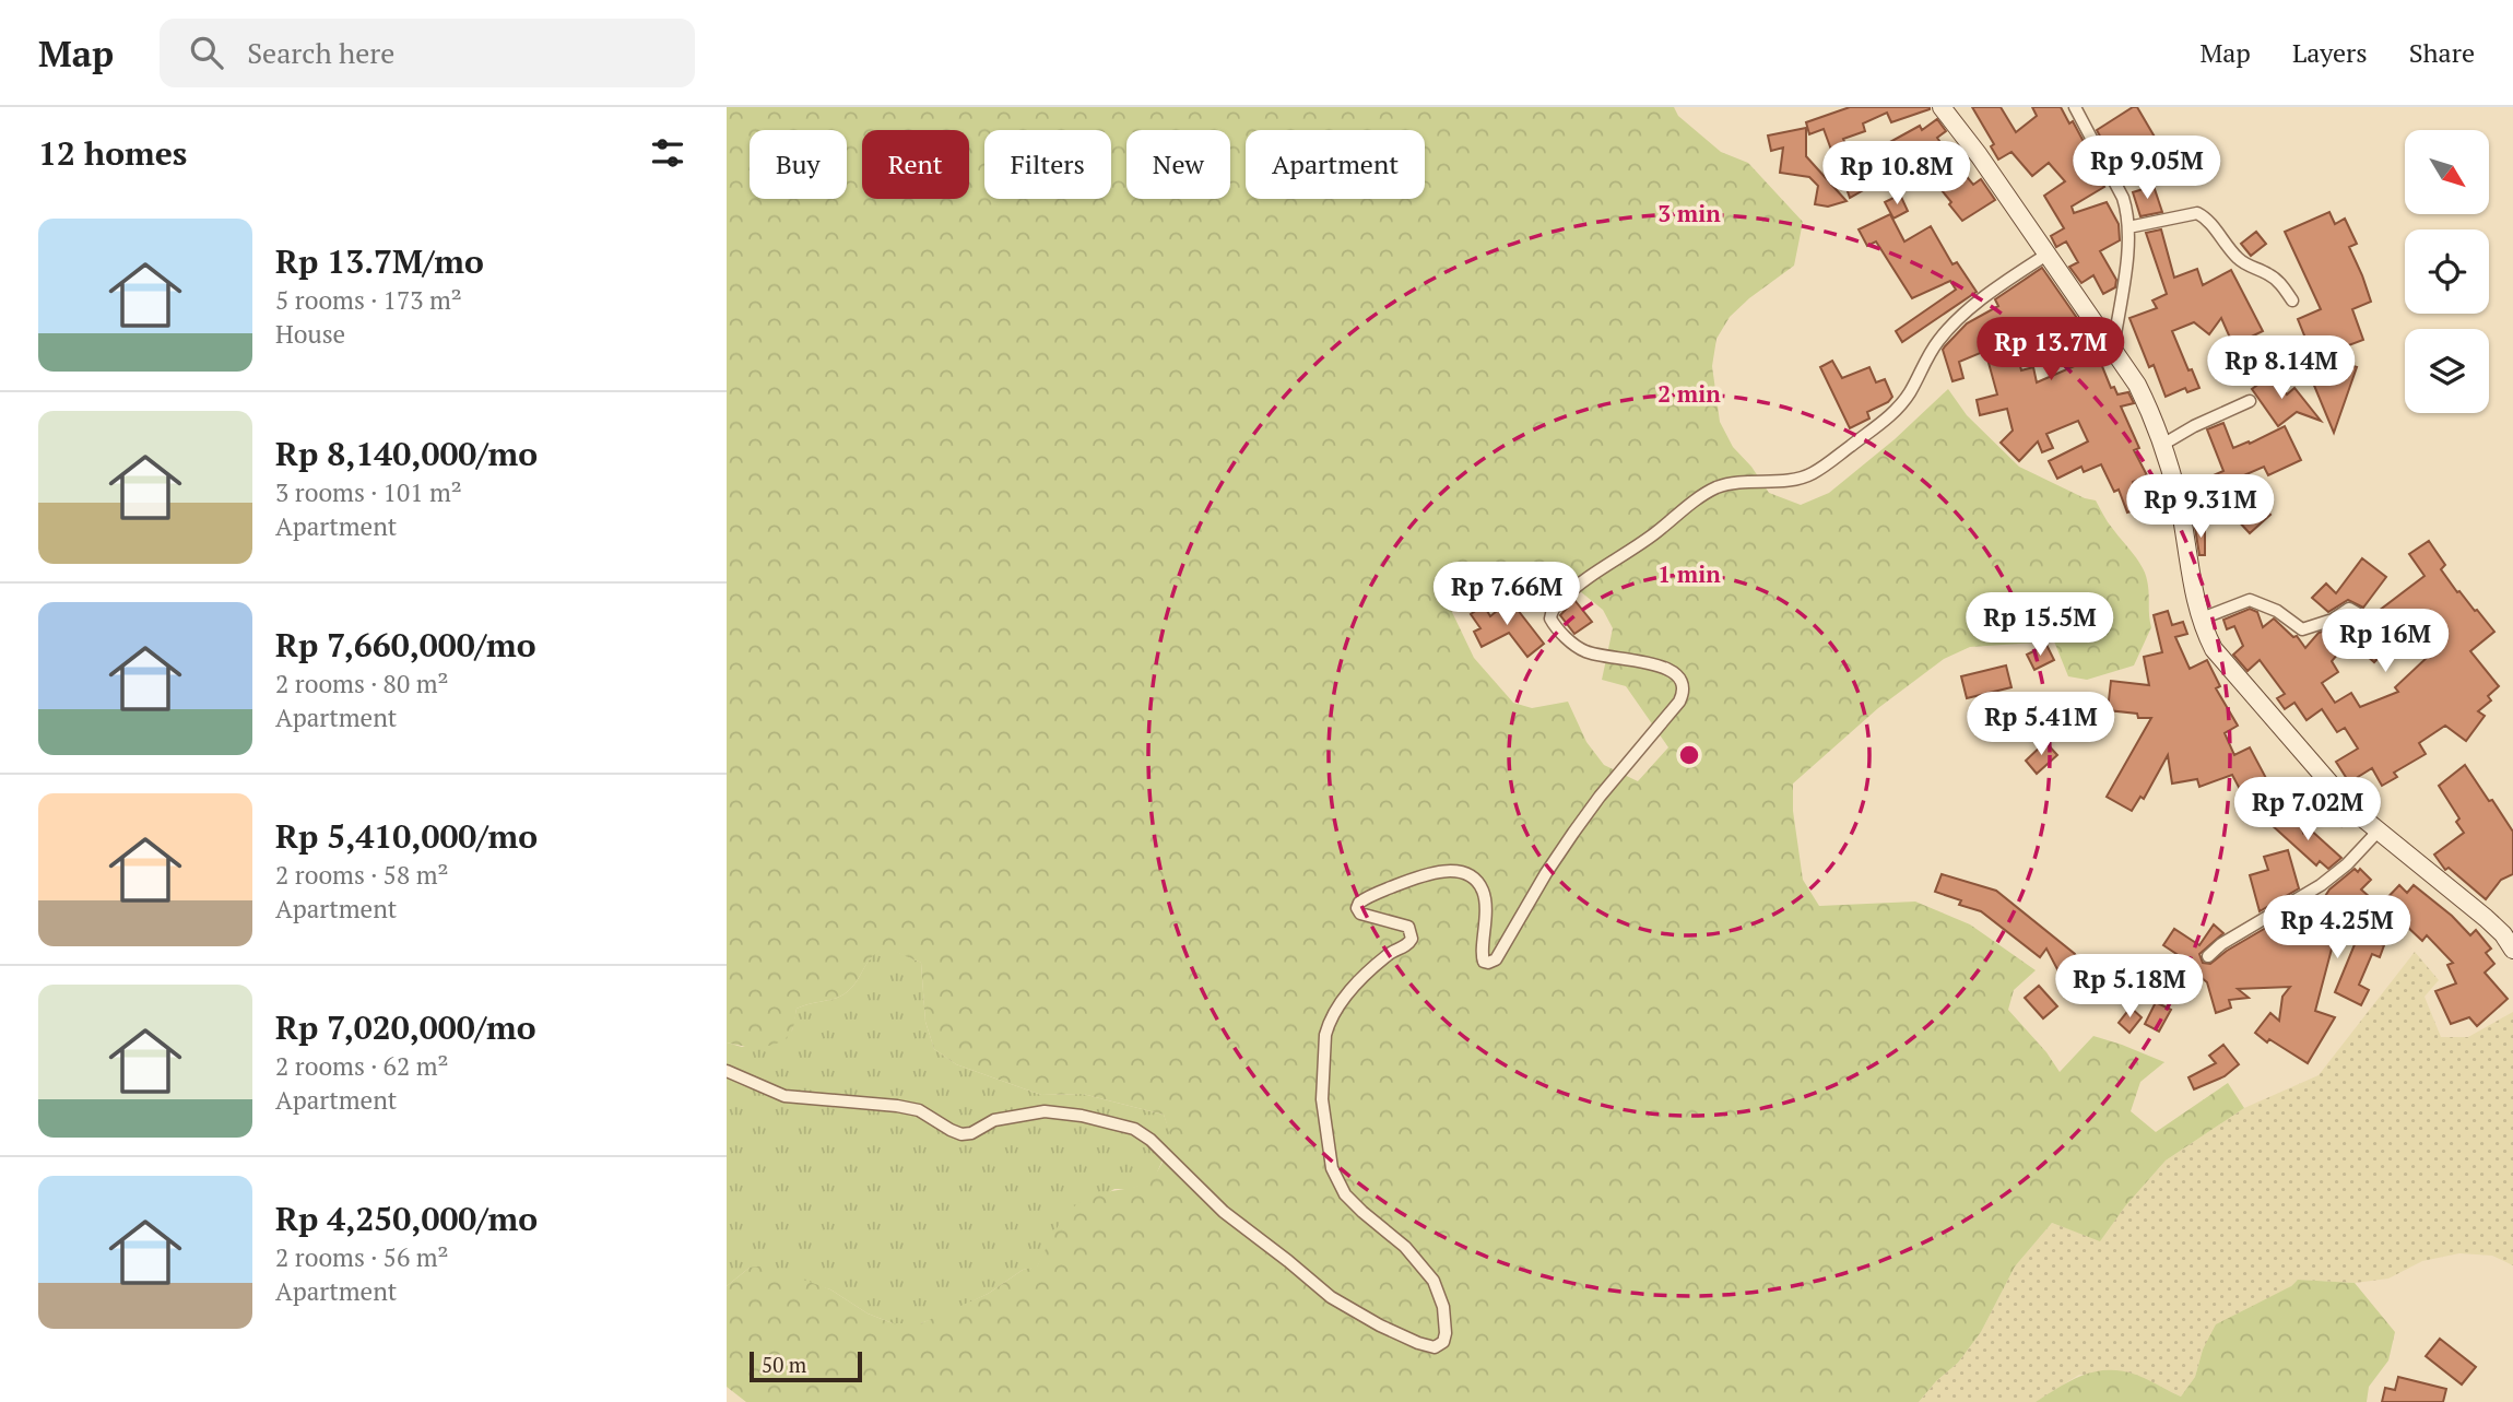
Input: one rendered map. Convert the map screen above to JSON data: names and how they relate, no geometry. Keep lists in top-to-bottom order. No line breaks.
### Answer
{"scale_bar":"50 m","north":"bottom right","page":{"header":"Map","search":"Search here","nav":["Map","Layers","Share"],"heading":"12 homes","chip":["Buy","Rent","Filters","New","Apartment"],"price":["Rp 9.05M","Rp 10.8M","Rp 13.7M","Rp 8.14M","Rp 9.31M","Rp 7.66M","Rp 15.5M","Rp 16M","Rp 5.41M","Rp 7.02M","Rp 4.25M","Rp 5.18M"],"list":[{"name":"Rp 13.7M/mo","note":"5 rooms · 173 m² · House"},{"name":"Rp 8,140,000/mo","note":"3 rooms · 101 m² · Apartment"},{"name":"Rp 7,660,000/mo","note":"2 rooms · 80 m² · Apartment"},{"name":"Rp 5,410,000/mo","note":"2 rooms · 58 m² · Apartment"},{"name":"Rp 7,020,000/mo","note":"2 rooms · 62 m² · Apartment"},{"name":"Rp 4,250,000/mo","note":"2 rooms · 56 m² · Apartment"}],"scale":"50 m"},"rings":["3 min","2 min","1 min"]}
